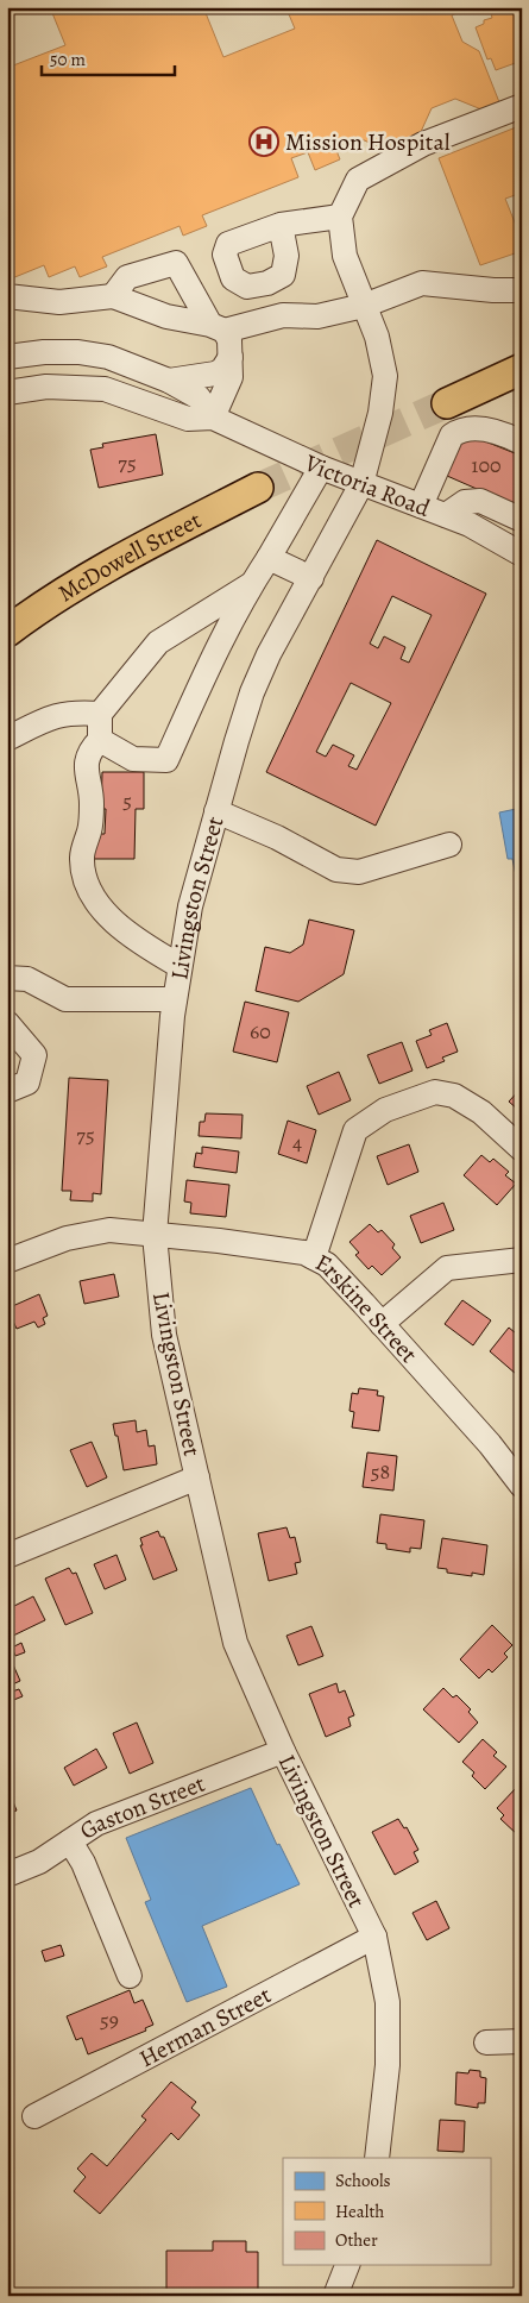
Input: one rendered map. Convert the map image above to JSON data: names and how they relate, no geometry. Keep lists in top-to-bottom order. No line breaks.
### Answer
{"streets":{"main road":["McDowell Street"],"street":["Victoria Road","Livingston Street","Erskine Street","Gaston Street","Herman Street"]},"crossings":[["Victoria Road","Livingston Street"],["Livingston Street","Erskine Street"],["Livingston Street","Gaston Street"],["Livingston Street","Herman Street"]],"places":{"hospital":["Mission Hospital"]},"house_numbers":["75","100","5","60","75","4","58","59"],"legend":["Schools","Health","Other"],"scale_bar":"50 m"}
